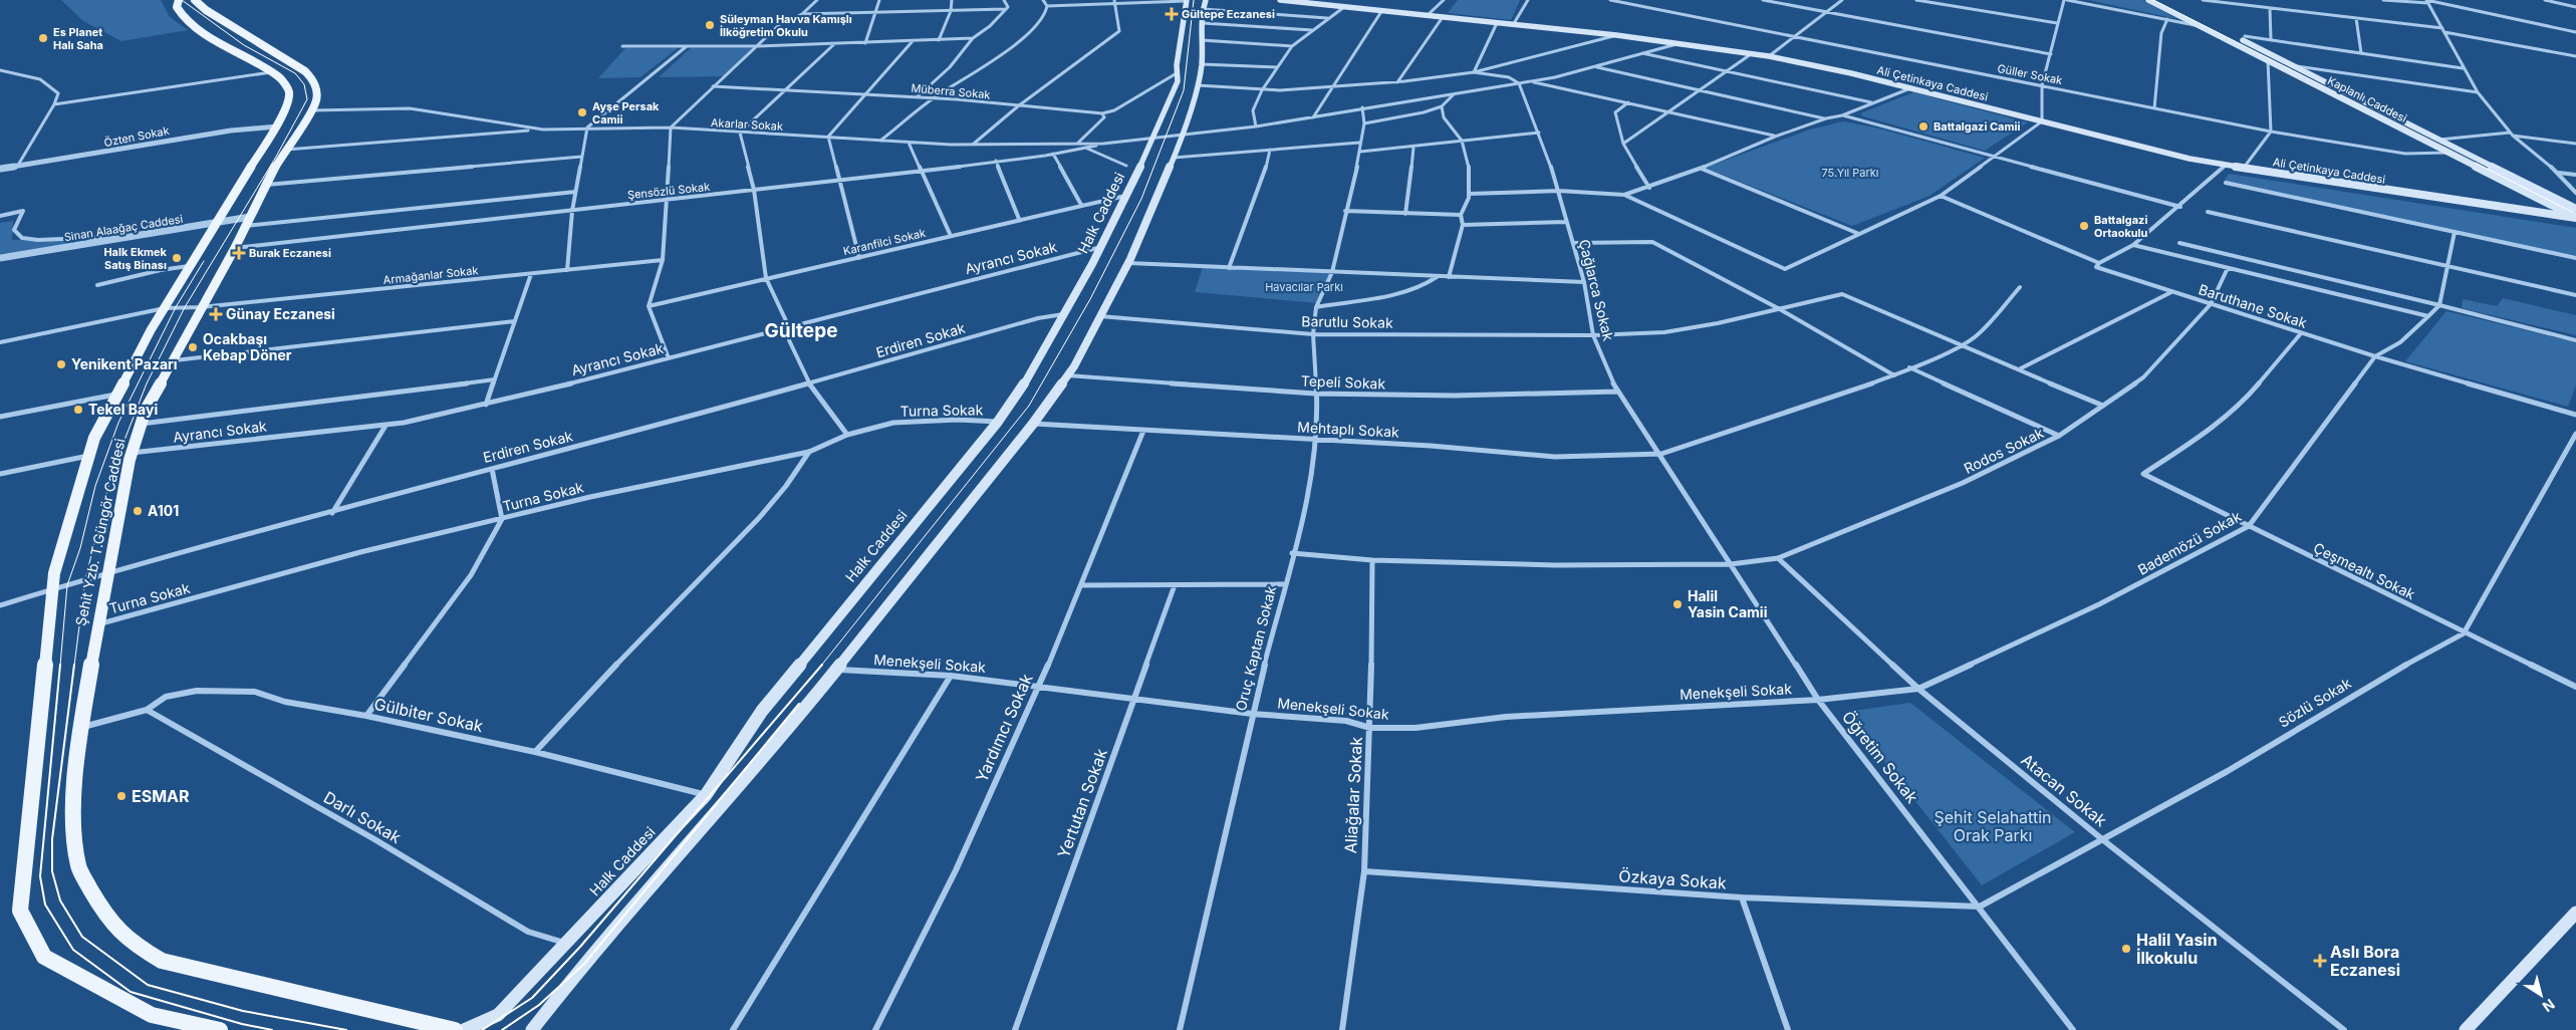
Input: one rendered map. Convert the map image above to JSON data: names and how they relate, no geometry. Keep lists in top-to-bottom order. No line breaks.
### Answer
{"streets":{"main road":["Ali Çetinkaya Caddesi","Kaplanlı Caddesi","Halk Caddesi","Şehit Yzb. T.Güngör Caddesi"],"street":["Güller Sokak","Müberra Sokak","Akarlar Sokak","Özten Sokak","Şensözlü Sokak","Sinan Alaağaç Caddesi","Karanfilci Sokak","Ayrancı Sokak","Armağanlar Sokak","Çağlarca Sokak","Baruthane Sokak","Barutlu Sokak","Erdiren Sokak","Tepeli Sokak","Turna Sokak","Mehtaplı Sokak","Rodos Sokak","Bademözü Sokak","Çeşmealtı Sokak","Oruç Kaptan Sokak","Menekşeli Sokak","Sözlü Sokak","Gülbiter Sokak","Yardımcı Sokak","Öğretim Sokak","Atacan Sokak","Aliağalar Sokak","Yertutan Sokak","Darlı Sokak","Özkaya Sokak"]},"crossings":[["Güller Sokak","Kaplanlı Caddesi"],["Ali Çetinkaya Caddesi","Kaplanlı Caddesi"],["Müberra Sokak","Halk Caddesi"],["Akarlar Sokak","Şensözlü Sokak"],["Akarlar Sokak","Halk Caddesi"],["Akarlar Sokak","Çağlarca Sokak"],["Akarlar Sokak","Şehit Yzb. T.Güngör Caddesi"],["Özten Sokak","Şehit Yzb. T.Güngör Caddesi"],["Şensözlü Sokak","Şehit Yzb. T.Güngör Caddesi"],["Halk Caddesi","Karanfilci Sokak"],["Halk Caddesi","Ayrancı Sokak"],["Halk Caddesi","Erdiren Sokak"],["Halk Caddesi","Turna Sokak"],["Halk Caddesi","Gülbiter Sokak"],["Halk Caddesi","Darlı Sokak"],["Sinan Alaağaç Caddesi","Şehit Yzb. T.Güngör Caddesi"],["Ayrancı Sokak","Şehit Yzb. T.Güngör Caddesi"],["Armağanlar Sokak","Şehit Yzb. T.Güngör Caddesi"],["Çağlarca Sokak","Barutlu Sokak"],["Çağlarca Sokak","Tepeli Sokak"],["Çağlarca Sokak","Mehtaplı Sokak"],["Çağlarca Sokak","Rodos Sokak"],["Çağlarca Sokak","Öğretim Sokak"],["Baruthane Sokak","Rodos Sokak"],["Baruthane Sokak","Bademözü Sokak"],["Baruthane Sokak","Çeşmealtı Sokak"],["Barutlu Sokak","Mehtaplı Sokak"],["Barutlu Sokak","Oruç Kaptan Sokak"],["Erdiren Sokak","Şehit Yzb. T.Güngör Caddesi"],["Tepeli Sokak","Oruç Kaptan Sokak"],["Turna Sokak","Şehit Yzb. T.Güngör Caddesi"],["Mehtaplı Sokak","Oruç Kaptan Sokak"],["Mehtaplı Sokak","Yardımcı Sokak"],["Rodos Sokak","Oruç Kaptan Sokak"],["Rodos Sokak","Öğretim Sokak"],["Rodos Sokak","Atacan Sokak"],["Rodos Sokak","Aliağalar Sokak"],["Şehit Yzb. T.Güngör Caddesi","Gülbiter Sokak"],["Bademözü Sokak","Çeşmealtı Sokak"],["Bademözü Sokak","Menekşeli Sokak"],["Bademözü Sokak","Atacan Sokak"],["Çeşmealtı Sokak","Sözlü Sokak"],["Oruç Kaptan Sokak","Menekşeli Sokak"],["Menekşeli Sokak","Yardımcı Sokak"],["Menekşeli Sokak","Öğretim Sokak"],["Menekşeli Sokak","Atacan Sokak"],["Menekşeli Sokak","Aliağalar Sokak"],["Menekşeli Sokak","Yertutan Sokak"],["Sözlü Sokak","Öğretim Sokak"],["Sözlü Sokak","Atacan Sokak"],["Sözlü Sokak","Özkaya Sokak"],["Gülbiter Sokak","Darlı Sokak"],["Öğretim Sokak","Özkaya Sokak"],["Aliağalar Sokak","Özkaya Sokak"]],"districts":["Gültepe"],"parks":["75.Yıl Parkı","Havacılar Parkı","Şehit Selahattin Orak Parkı"],"places":{"health":["Gültepe Eczanesi","Burak Eczanesi","Günay Eczanesi","Aslı Bora Eczanesi"],"other":["Süleyman Havva Kamışlı İlköğretim Okulu","Es Planet Halı Saha","Ayşe Persak Camii","Battalgazi Camii","Battalgazi Ortaokulu","Halk Ekmek Satış Binası","Ocakbaşı Kebap Döner","Yenikent Pazarı","Tekel Bayi","A101","Halil Yasin Camii","ESMAR","Halil Yasin İlkokulu"]},"north":"bottom right"}
